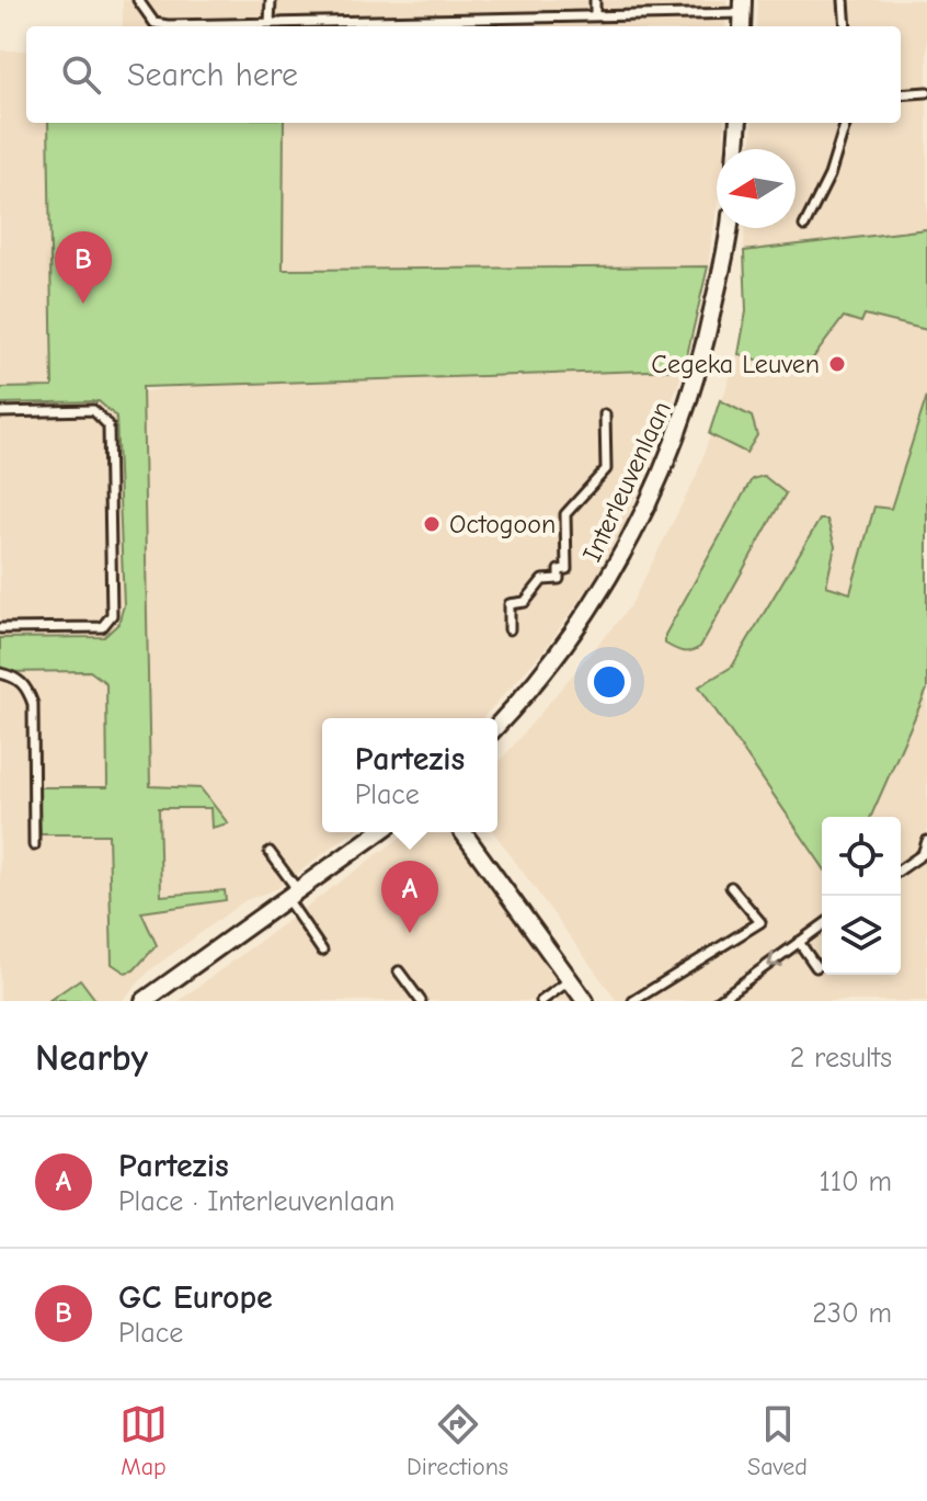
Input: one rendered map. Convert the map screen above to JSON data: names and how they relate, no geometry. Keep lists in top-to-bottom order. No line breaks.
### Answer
{"streets":{"street":["Interleuvenlaan"]},"places":["Cegeka Leuven","Octogoon"],"north":"left","page":{"search":"Search here","pins":["B","A"],"popup":["Partezis","Place"],"heading":["Nearby","2 results"],"list":[{"mark":"A","name":"Partezis","note":"Place · Interleuvenlaan","value":"110 m"},{"mark":"B","name":"GC Europe","note":"Place","value":"230 m"}],"nav":["Map","Directions","Saved"]}}
